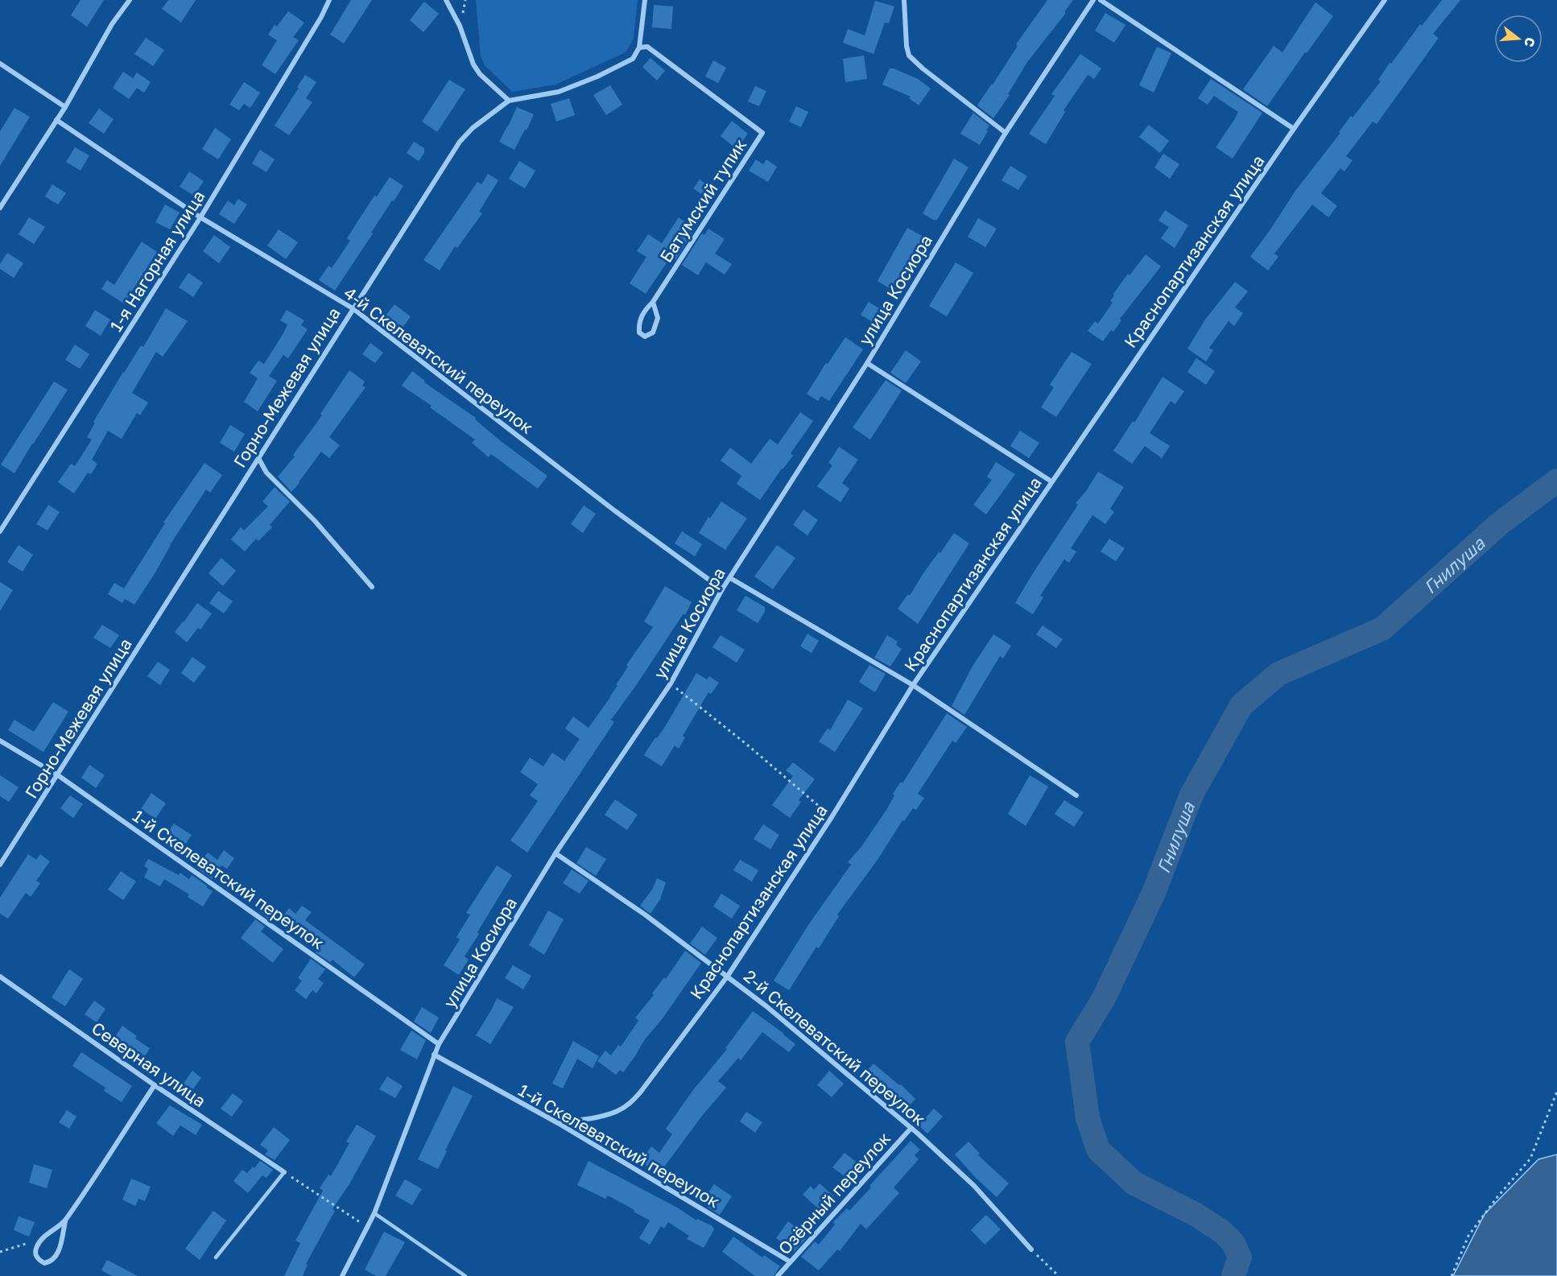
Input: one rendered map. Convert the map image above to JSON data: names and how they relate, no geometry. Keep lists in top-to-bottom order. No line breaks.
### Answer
{"streets":{"street":["Батумский тупик","Краснопартизанская улица","1-я Нагорная улица","улица Косиора","4-й Скелеватский переулок","Горно-Межевая улица","1-й Скелеватский переулок","2-й Скелеватский переулок","Северная улица","Озёрный переулок"]},"crossings":[["Батумский тупик","Горно-Межевая улица"],["Краснопартизанская улица","1-й Скелеватский переулок"],["Краснопартизанская улица","2-й Скелеватский переулок"],["1-я Нагорная улица","4-й Скелеватский переулок"],["улица Косиора","4-й Скелеватский переулок"],["улица Косиора","1-й Скелеватский переулок"],["улица Косиора","2-й Скелеватский переулок"],["4-й Скелеватский переулок","Горно-Межевая улица"],["Горно-Межевая улица","1-й Скелеватский переулок"],["1-й Скелеватский переулок","Озёрный переулок"],["2-й Скелеватский переулок","Озёрный переулок"]],"water":["Гнилуша"],"north":"right"}
